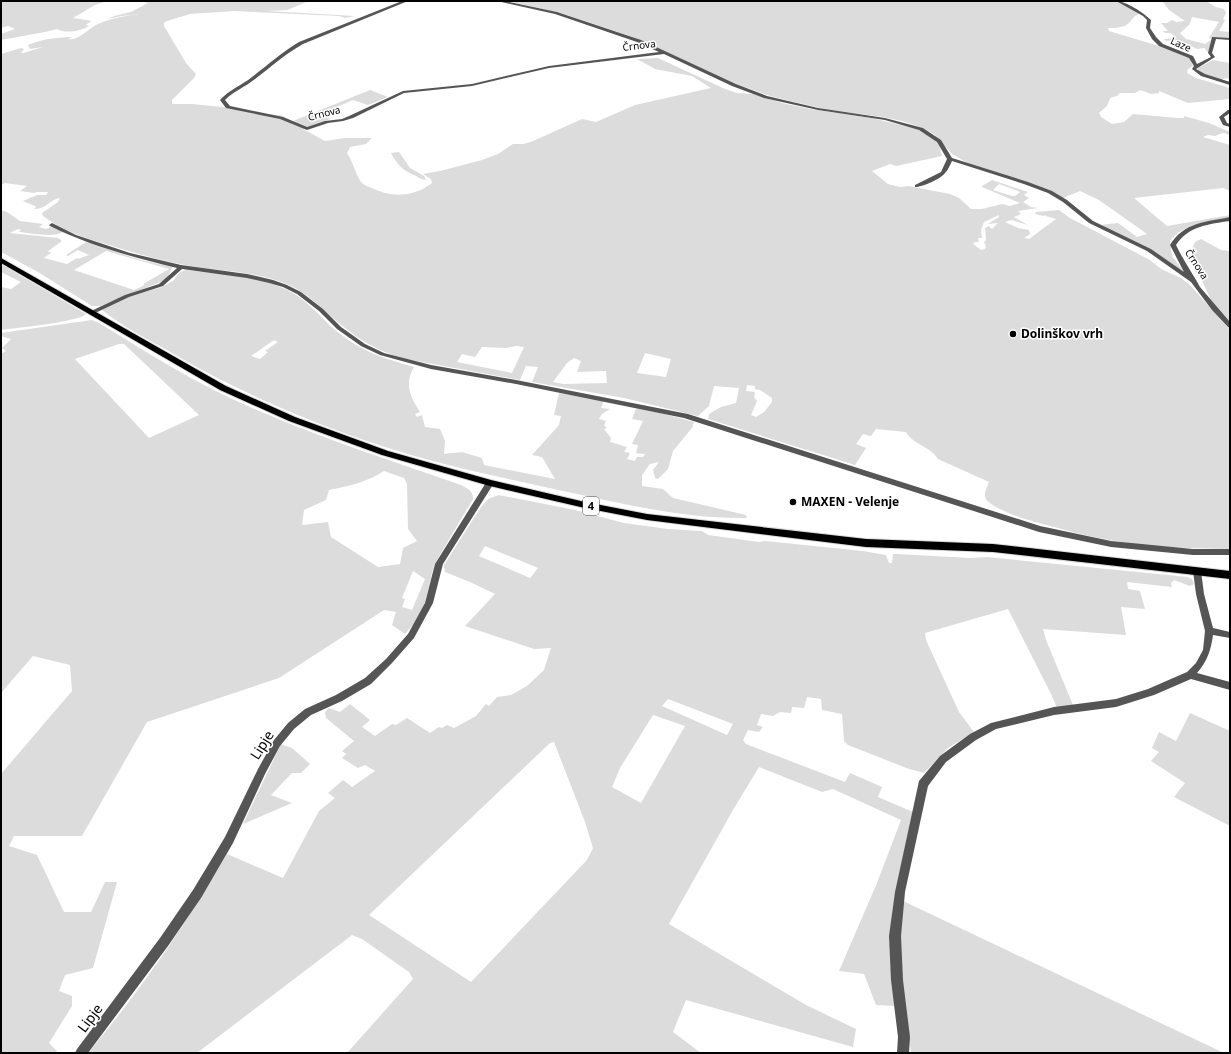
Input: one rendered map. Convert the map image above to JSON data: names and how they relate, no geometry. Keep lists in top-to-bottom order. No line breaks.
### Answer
{"streets":{"main road":["4"],"street":["Laze","Črnova","Lipje"]},"crossings":[["4","Lipje"]],"places":["Dolinškov vrh","MAXEN - Velenje"]}
